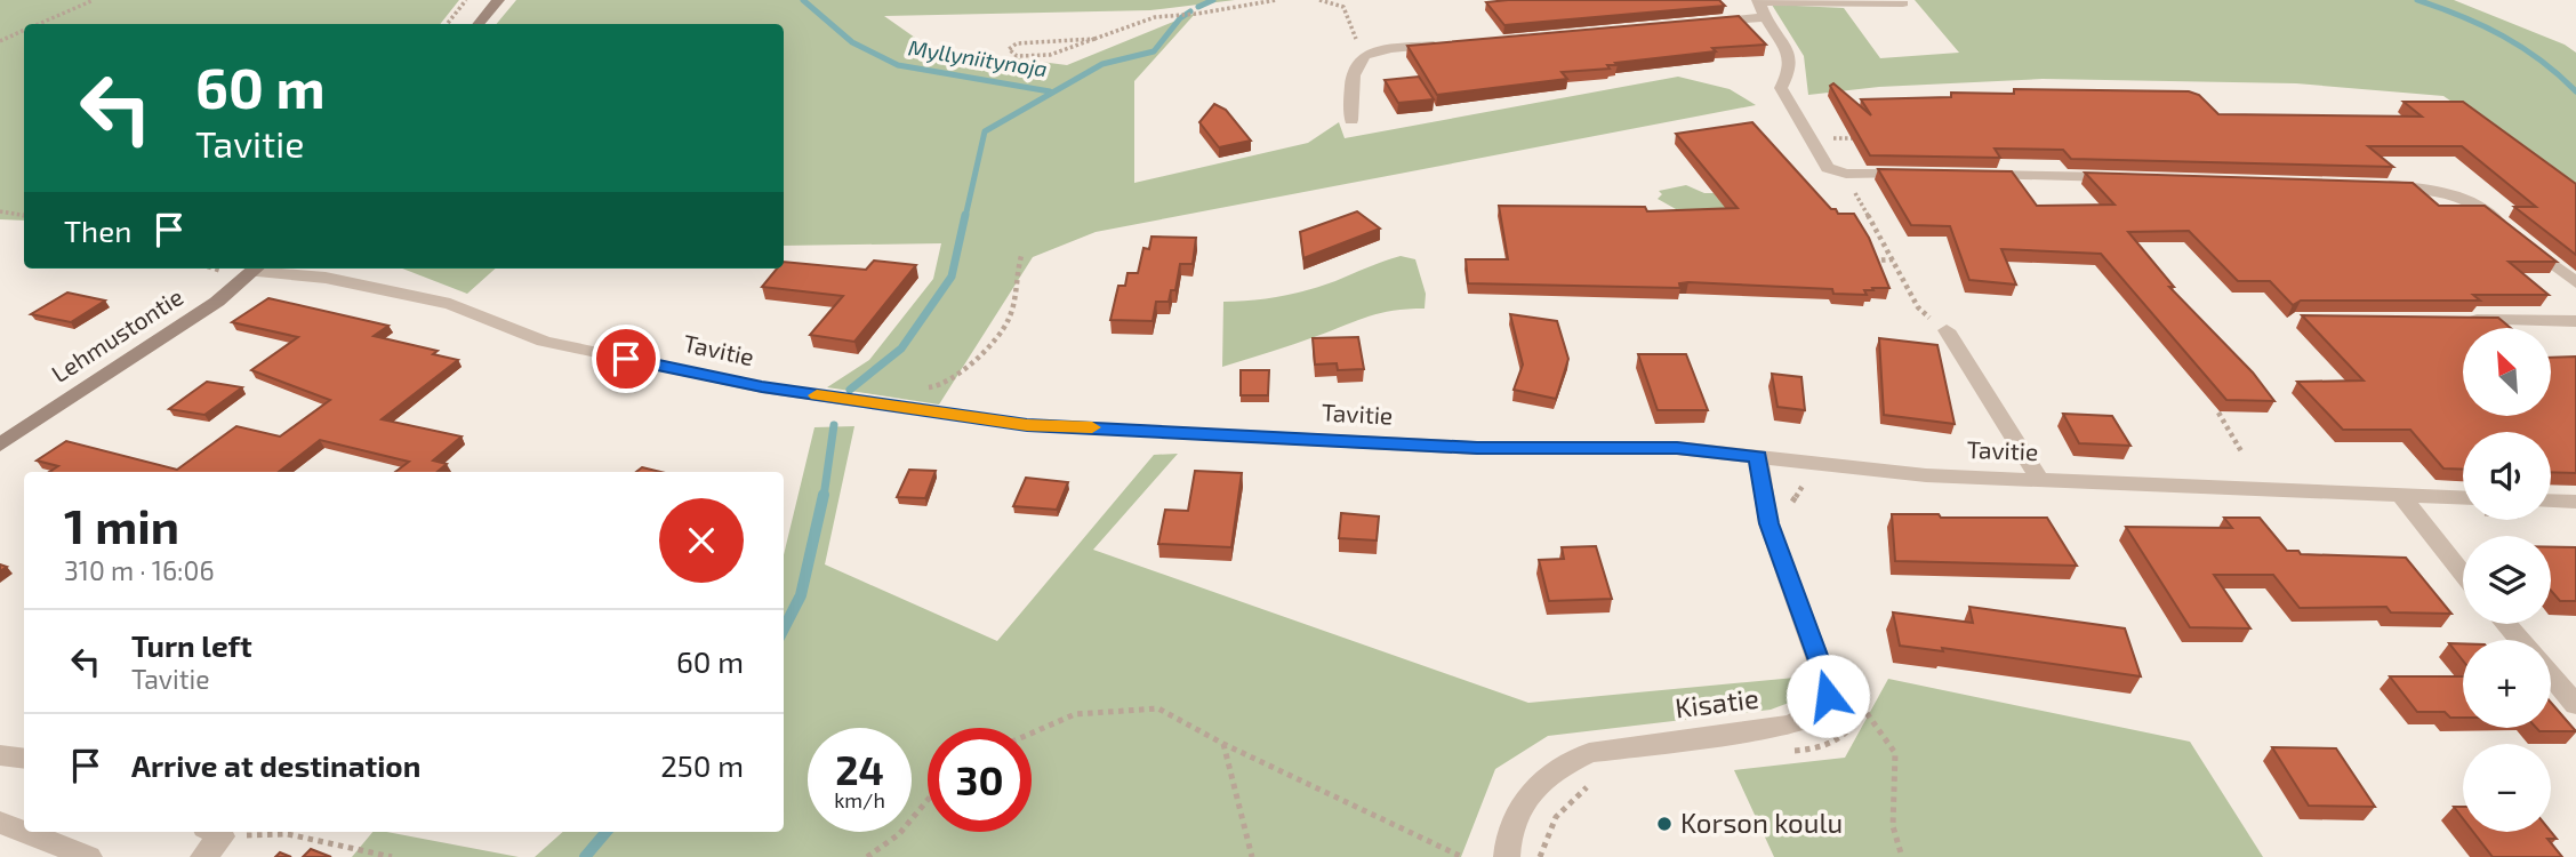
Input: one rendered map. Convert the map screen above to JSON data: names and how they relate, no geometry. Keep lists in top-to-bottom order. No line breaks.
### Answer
{"streets":{"main road":["Lehmustontie"],"street":["Tavitie","Kisatie"]},"crossings":[["Lehmustontie","Tavitie"],["Tavitie","Kisatie"]],"water":["Myllyniitynoja"],"places":["Korson koulu"],"north":"top left","page":{"turn":["60 m","Tavitie"],"then":"Then","map_buttons":["+","−"],"heading":["1 min","310 m · 16:06"],"list":[{"name":"Turn left","note":"Tavitie","value":"60 m"},{"name":"Arrive at destination","value":"250 m"}],"speed":"24 km/h","limit":"30"}}
